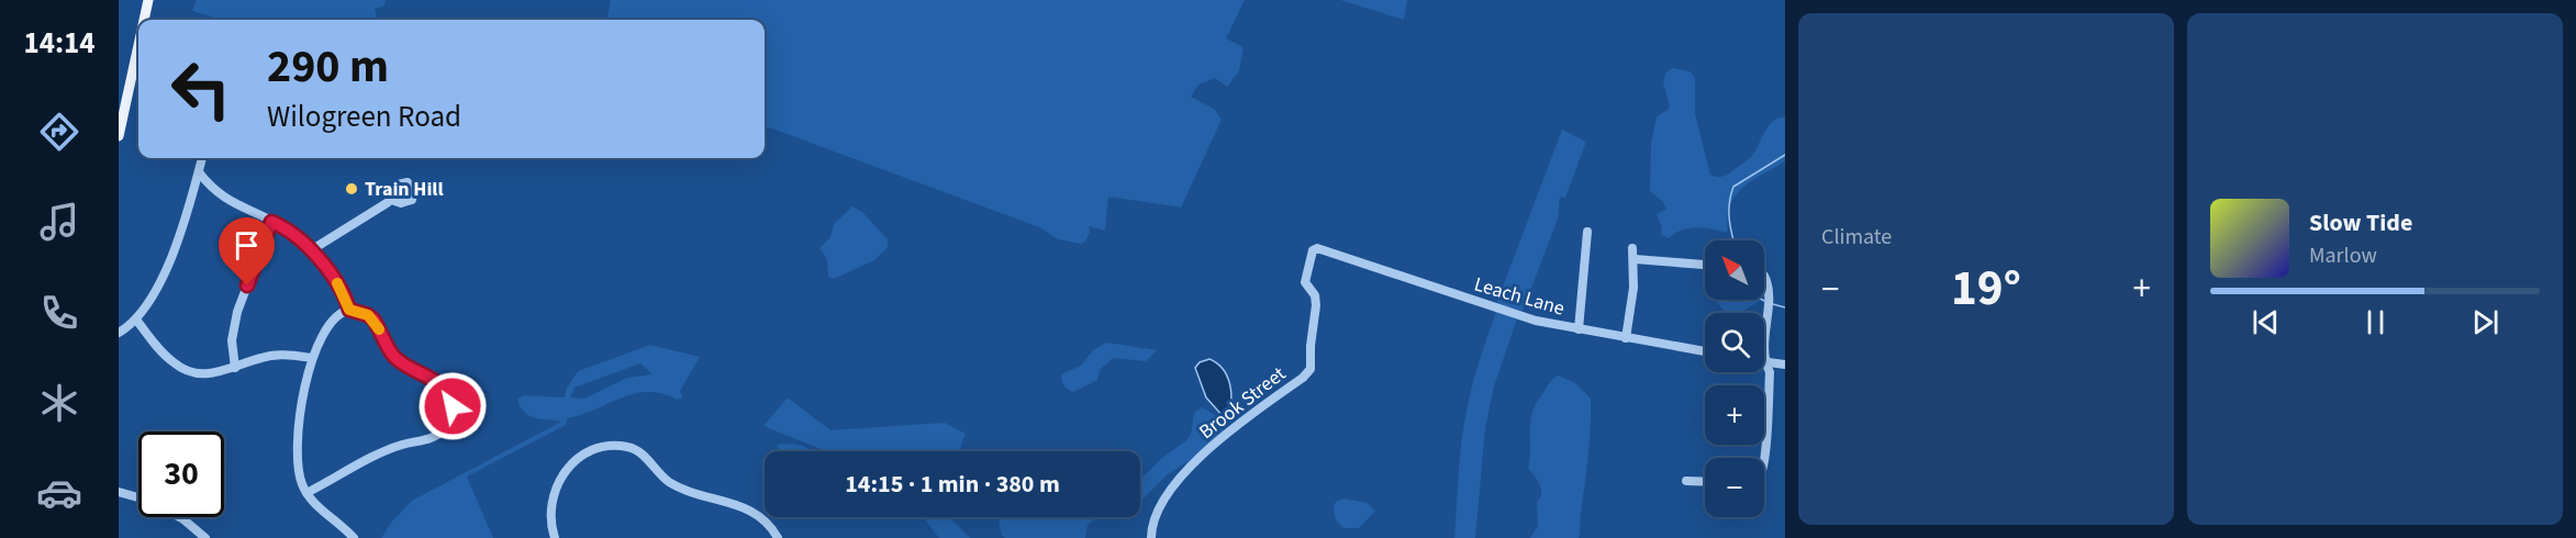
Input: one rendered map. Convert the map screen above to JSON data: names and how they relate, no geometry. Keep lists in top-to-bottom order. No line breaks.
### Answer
{"streets":{"street":["Leach Lane","Brook Street"]},"crossings":[["Leach Lane","Brook Street"]],"places":["Train Hill"],"north":"top left","page":{"tabs":"14:14","tile":"Climate","turn":["290 m","Wilogreen Road"],"song":["Slow Tide","Marlow"],"map_buttons":["+","−"],"heat":["−","19°","+"],"limit":"30","trip":"14:15 · 1 min · 380 m"}}
